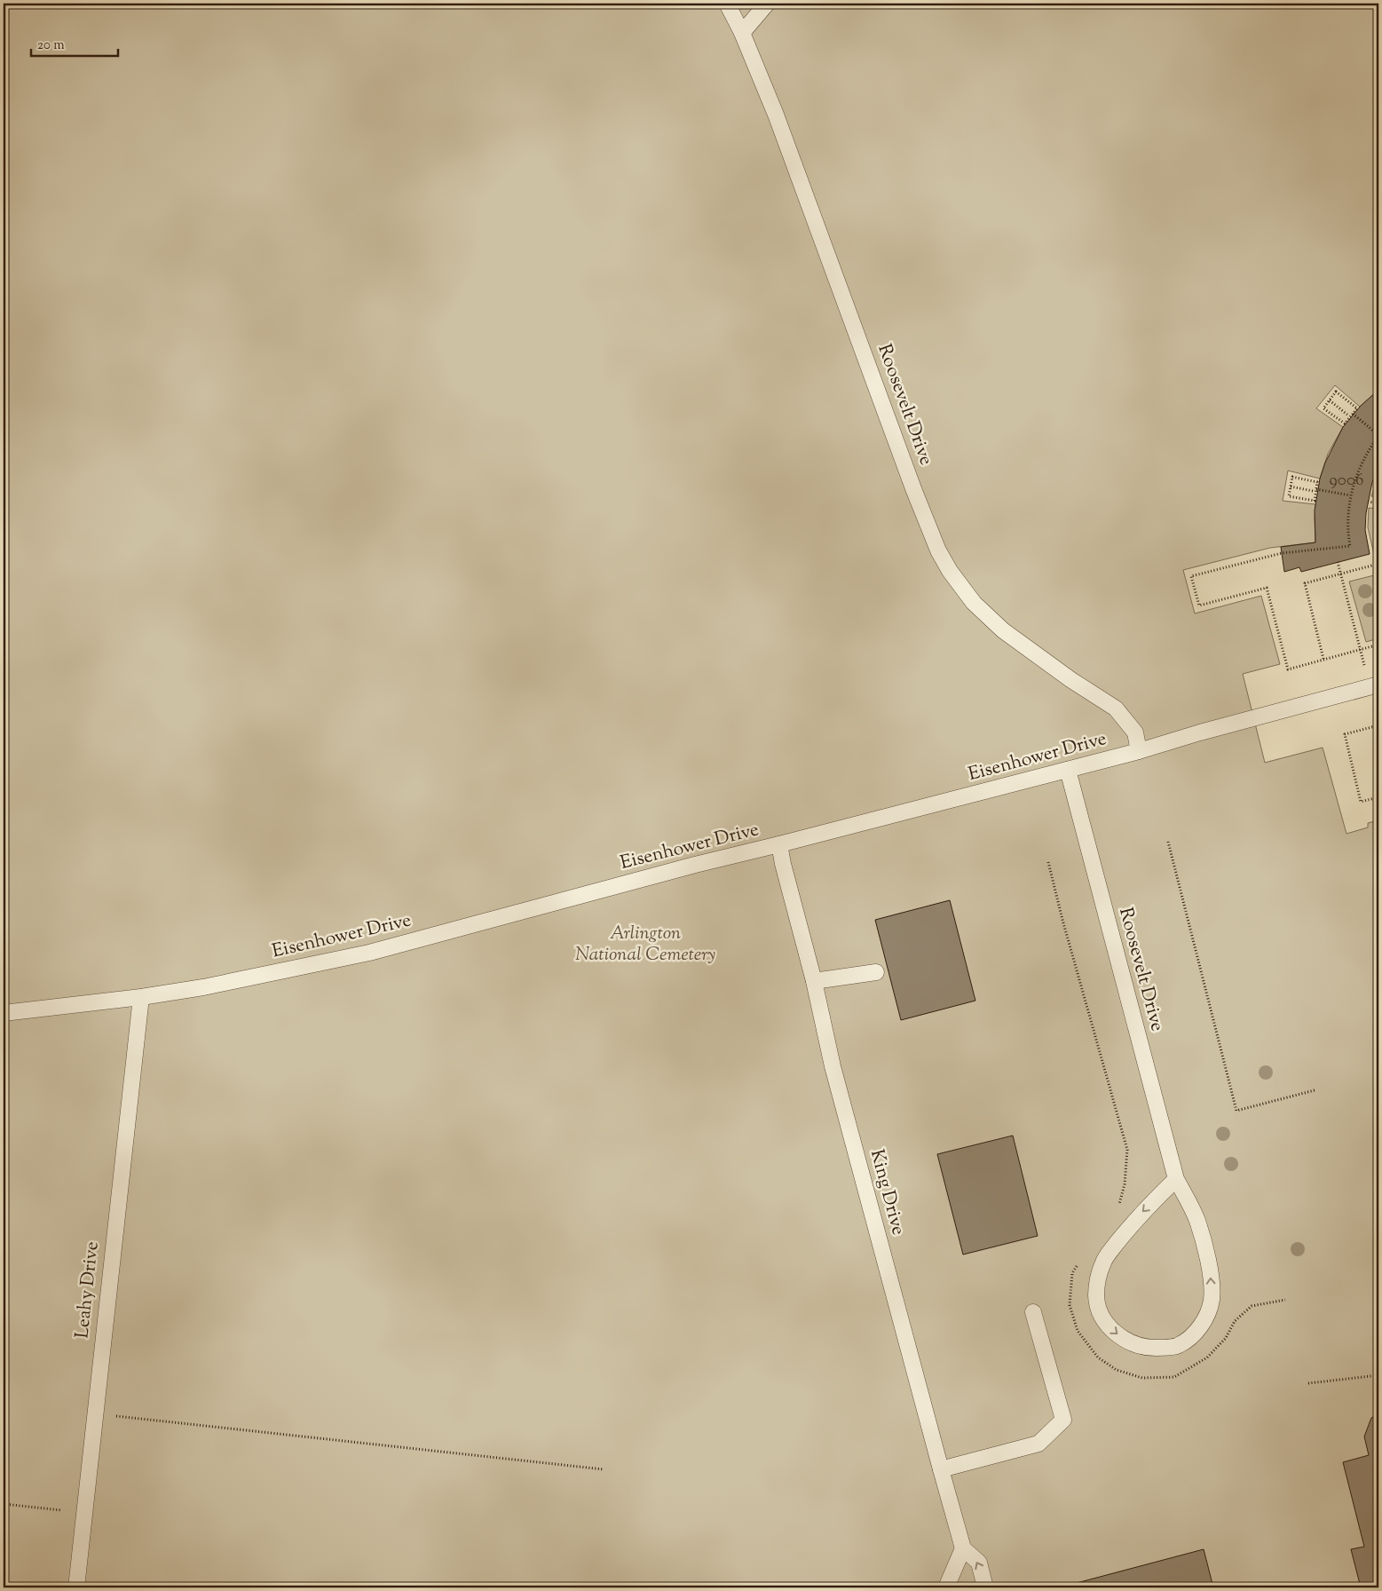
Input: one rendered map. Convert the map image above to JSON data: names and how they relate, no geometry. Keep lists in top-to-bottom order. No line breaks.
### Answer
{"streets":{"lane":["Roosevelt Drive","Eisenhower Drive","King Drive","Leahy Drive"]},"crossings":[["Roosevelt Drive","Eisenhower Drive"],["Eisenhower Drive","King Drive"],["Eisenhower Drive","Leahy Drive"]],"parks":["Arlington National Cemetery"],"house_numbers":["9006"],"scale_bar":"20 m"}
